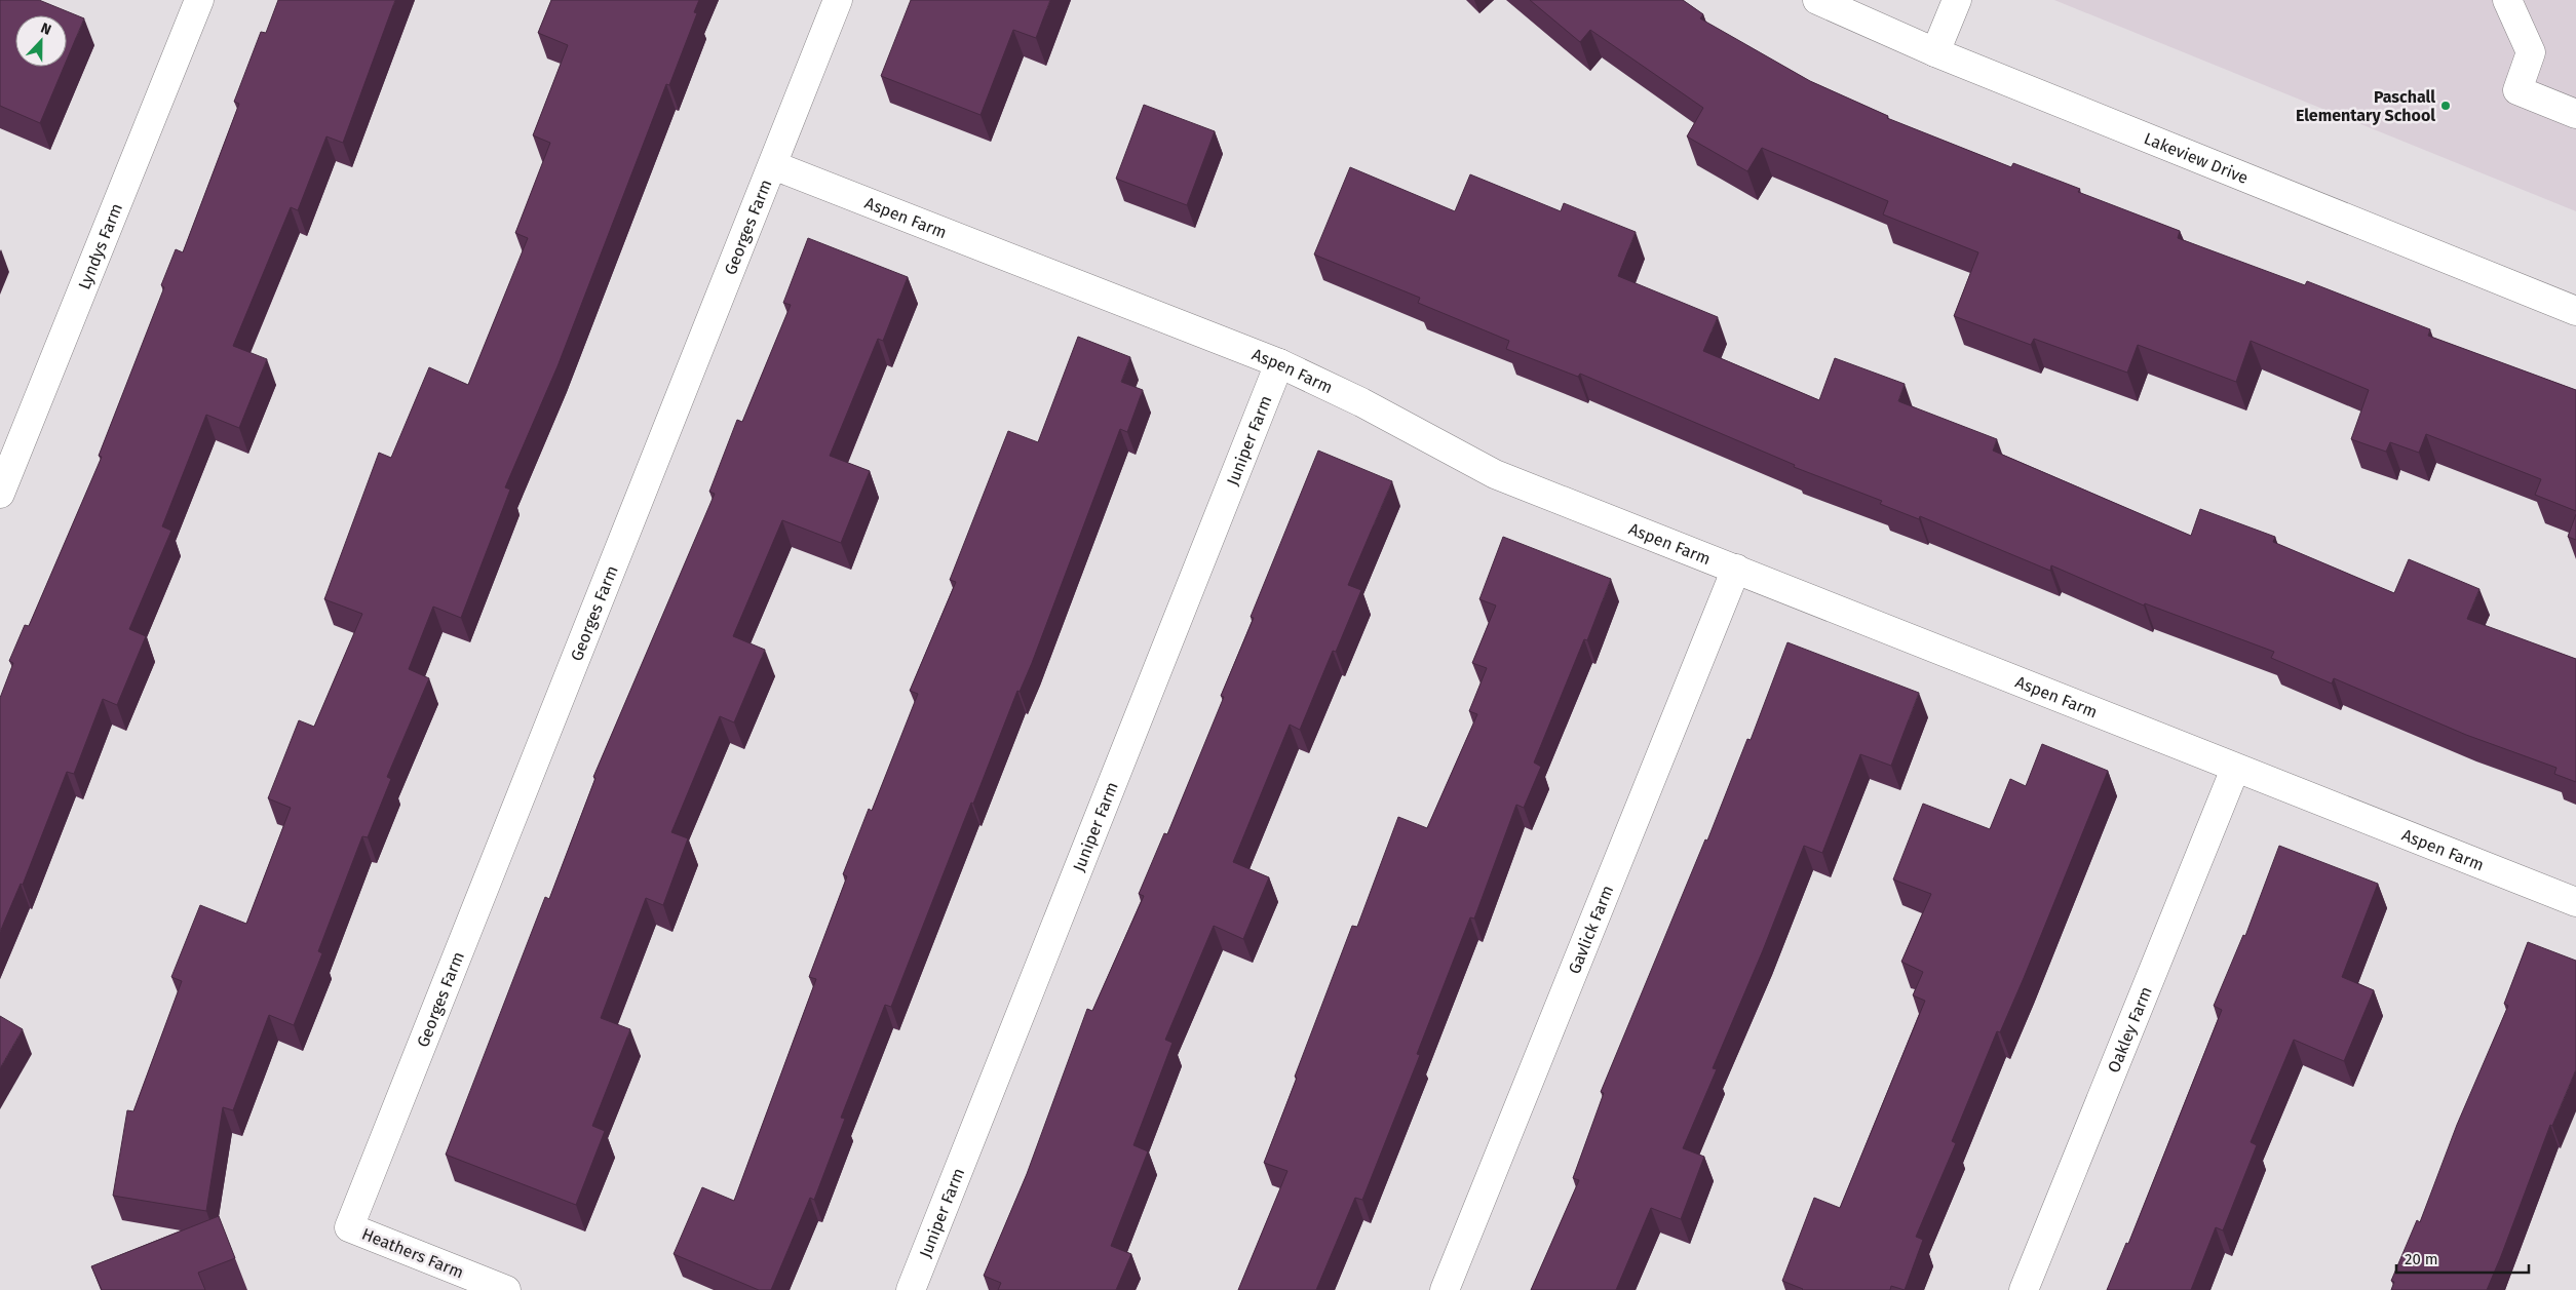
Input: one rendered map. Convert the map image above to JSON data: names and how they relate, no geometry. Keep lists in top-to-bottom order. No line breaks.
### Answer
{"streets":{"street":["Lakeview Drive","Aspen Farm","Georges Farm","Lyndys Farm","Juniper Farm","Gavlick Farm","Oakley Farm","Heathers Farm"]},"crossings":[["Aspen Farm","Georges Farm"],["Aspen Farm","Juniper Farm"],["Aspen Farm","Gavlick Farm"],["Aspen Farm","Oakley Farm"],["Georges Farm","Heathers Farm"]],"places":["Paschall Elementary School"],"scale_bar":"20 m","north":"top"}
